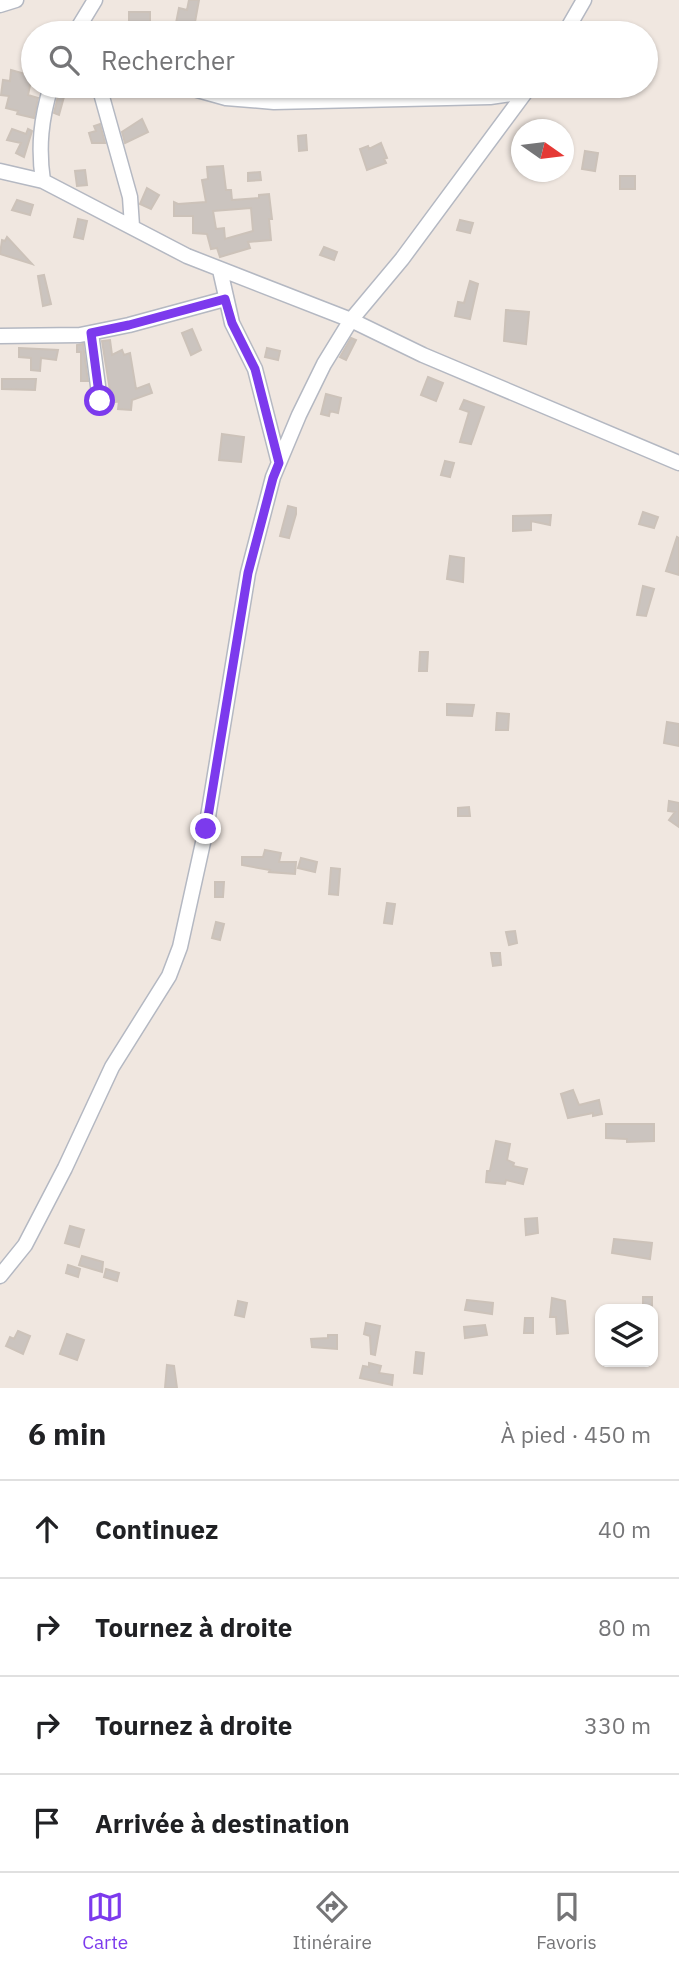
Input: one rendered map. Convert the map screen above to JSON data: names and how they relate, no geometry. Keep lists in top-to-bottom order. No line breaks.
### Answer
{"north":"right","page":{"search":"Rechercher","heading":["6 min","À pied · 450 m"],"list":[["Continuez","40 m"],["Tournez à droite","80 m"],["Tournez à droite","330 m"],"Arrivée à destination"],"nav":["Carte","Itinéraire","Favoris"]}}
